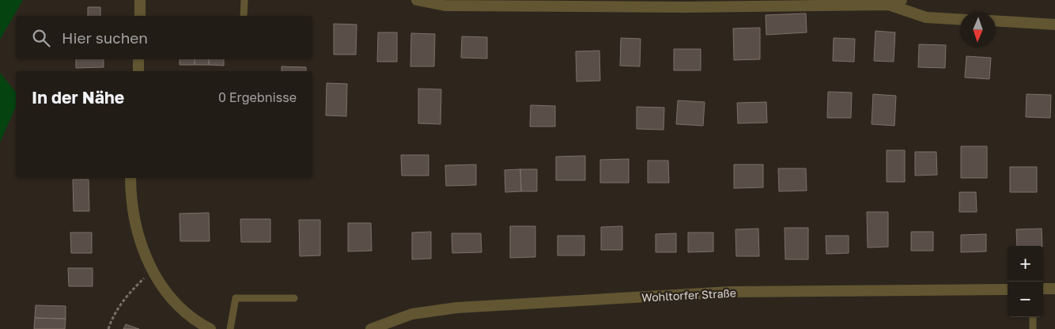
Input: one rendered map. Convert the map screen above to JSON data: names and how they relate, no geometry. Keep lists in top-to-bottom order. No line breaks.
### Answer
{"streets":{"street":["Wohltorfer Straße"]},"north":"bottom","page":{"search":"Hier suchen","heading":["In der Nähe","0 Ergebnisse"],"map_buttons":["+","−"]}}
